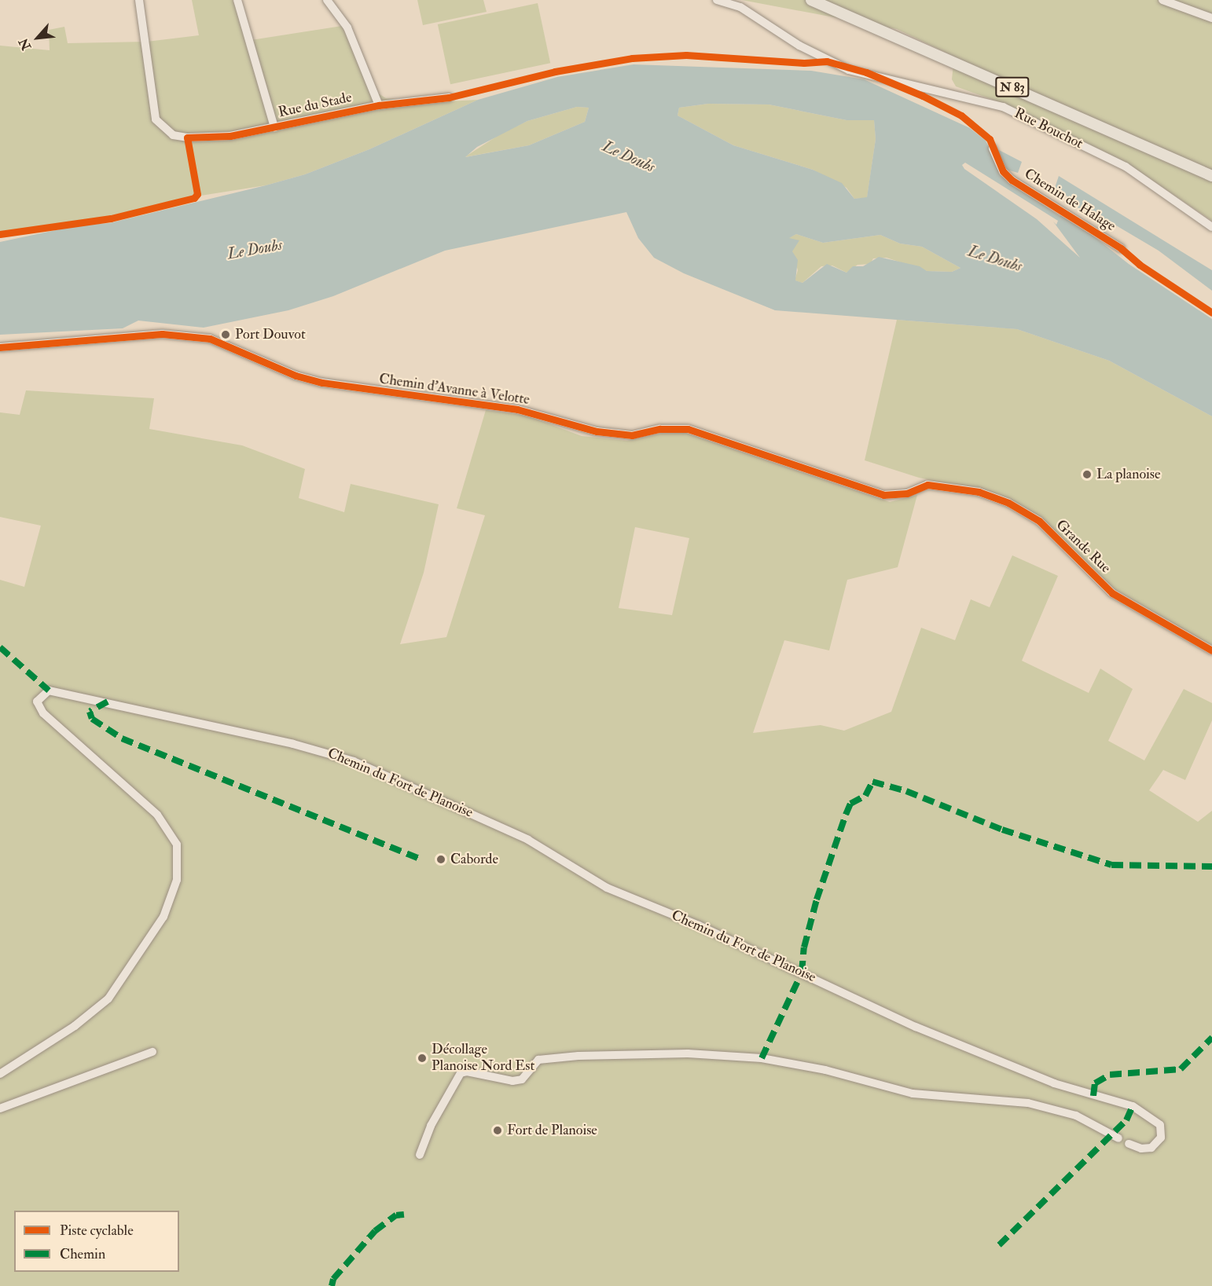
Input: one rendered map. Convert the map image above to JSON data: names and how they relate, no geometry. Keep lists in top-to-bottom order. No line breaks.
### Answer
{"streets":{"main road":["N 83"],"street":["Rue du Stade","Rue Bouchot","Chemin de Halage","Chemin d'Avanne à Velotte","Grande Rue","Chemin du Fort de Planoise"]},"crossings":[["Chemin d'Avanne à Velotte","Grande Rue"]],"water":["Le Doubs"],"places":["Port Douvot","La planoise","Caborde","Décollage Planoise Nord Est","Fort de Planoise"],"legend":["Piste cyclable","Chemin"],"north":"bottom left"}
